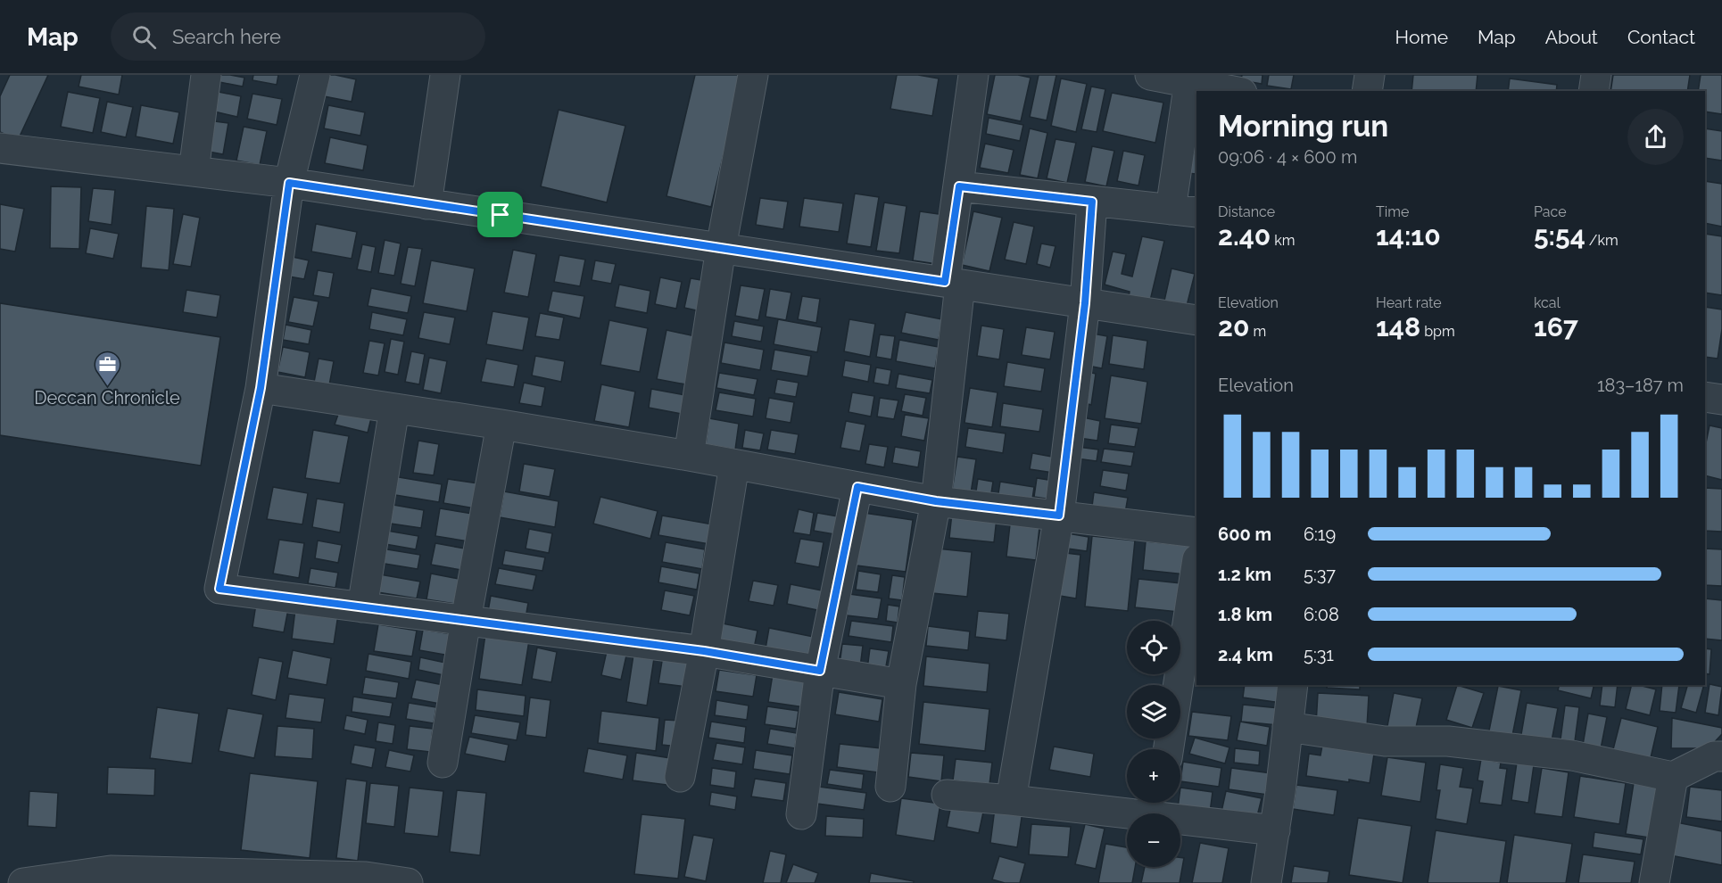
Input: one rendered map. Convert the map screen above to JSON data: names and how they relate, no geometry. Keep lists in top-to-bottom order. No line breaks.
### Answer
{"places":{"office":["Deccan Chronicle"]},"page":{"header":"Map","search":"Search here","nav":["Home","Map","About","Contact"],"heading":["Morning run","09:06 · 4 × 600 m"],"stats":[["Distance","2.40 km"],["Time","14:10"],["Pace","5:54 /km"],["Elevation","20 m"],["Heart rate","148 bpm"],["kcal","167"]],"chart":["Elevation","183–187 m"],"list":[{"name":"600 m","note":"6:19"},{"name":"1.2 km","note":"5:37"},{"name":"1.8 km","note":"6:08"},{"name":"2.4 km","note":"5:31"}],"map_buttons":["+","−"]}}
